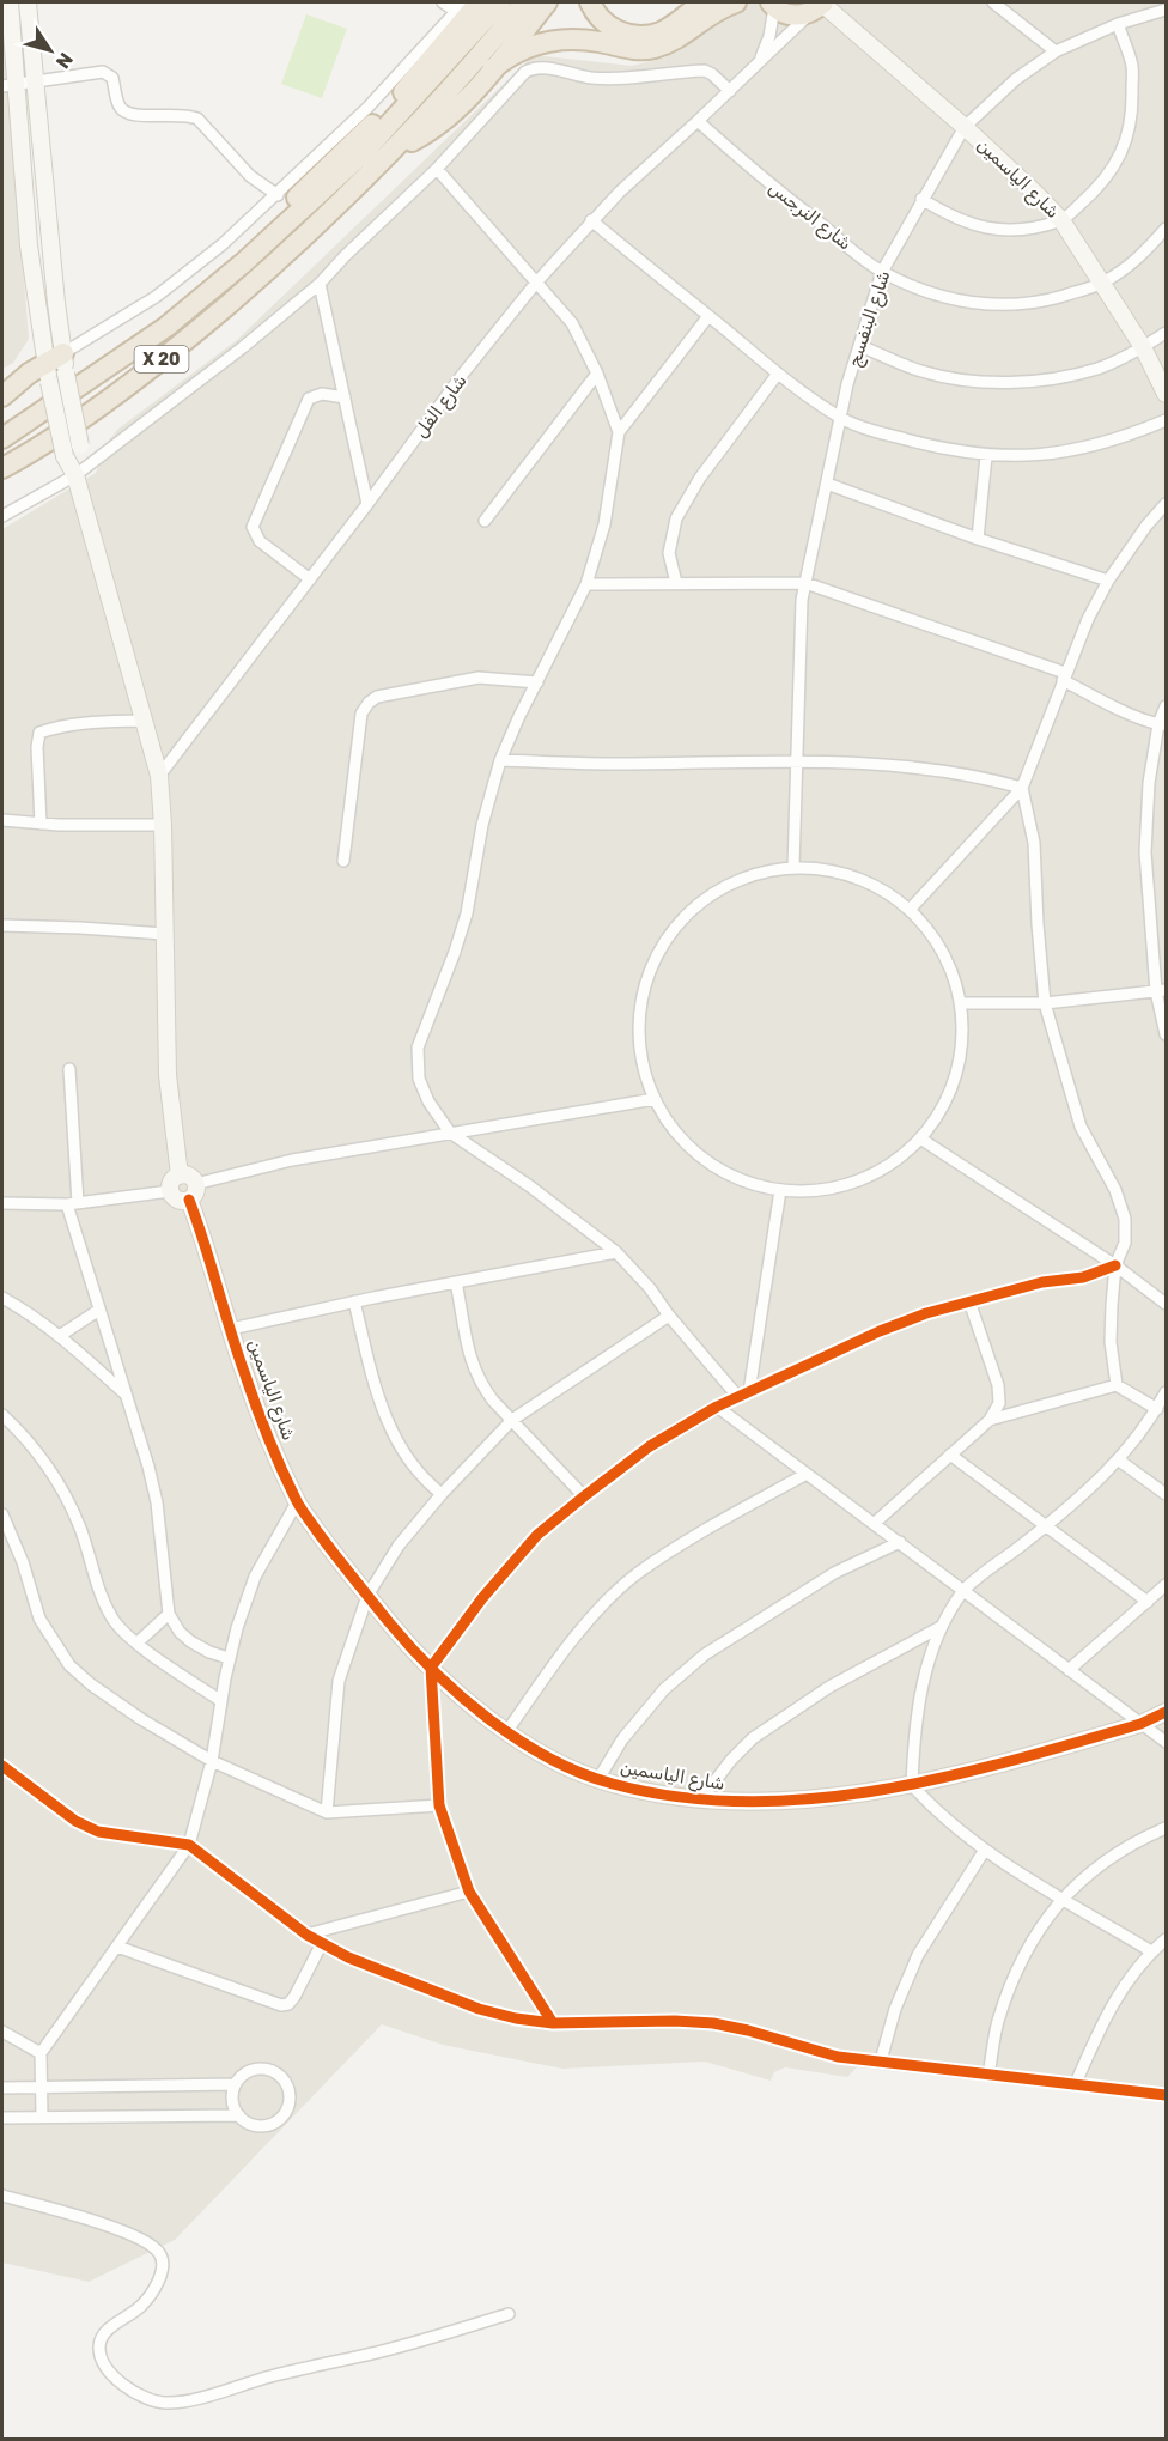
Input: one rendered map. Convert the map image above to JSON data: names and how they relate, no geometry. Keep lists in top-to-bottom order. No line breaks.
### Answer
{"streets":{"highway":["X 20"],"street":["شارع الياسمين","شارع النرجس","شارع البنفسج","شارع الفل"]},"crossings":[["شارع الياسمين","شارع النرجس"],["شارع الياسمين","شارع البنفسج"],["شارع الياسمين","شارع الفل"],["شارع النرجس","شارع البنفسج"],["شارع النرجس","شارع الفل"]],"north":"bottom right"}
